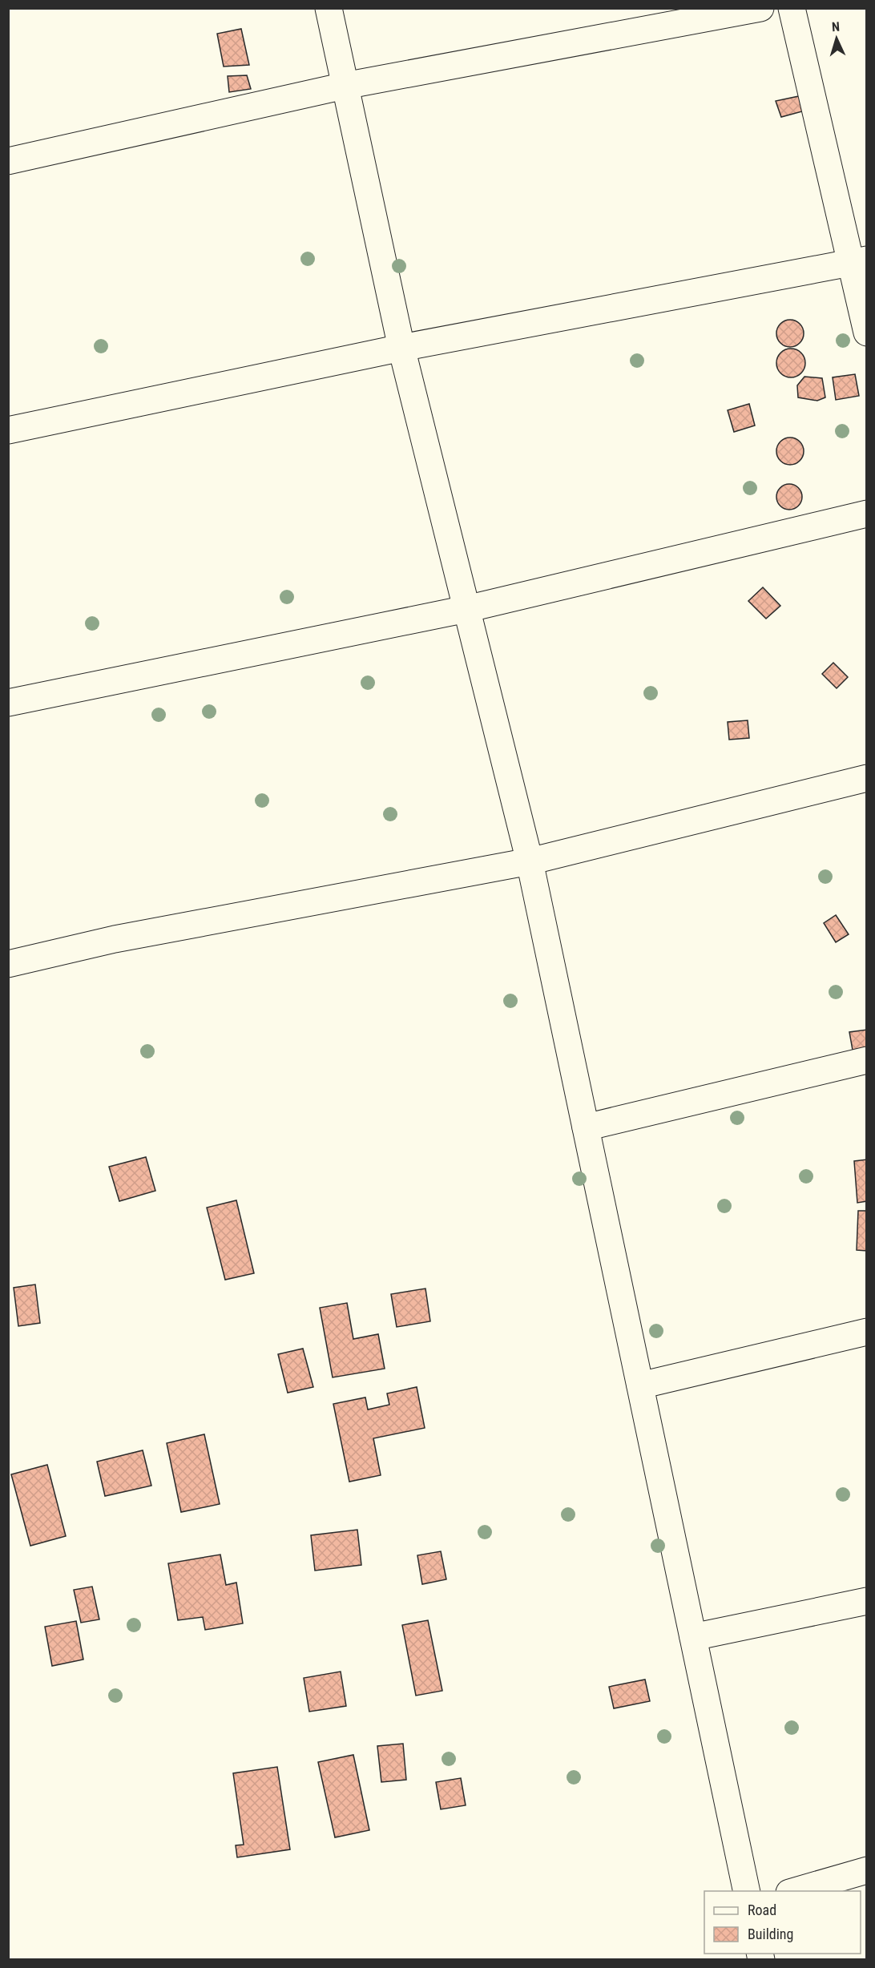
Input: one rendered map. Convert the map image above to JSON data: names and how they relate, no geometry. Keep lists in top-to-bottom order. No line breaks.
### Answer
{"legend":["Road","Building"],"north":"top"}
